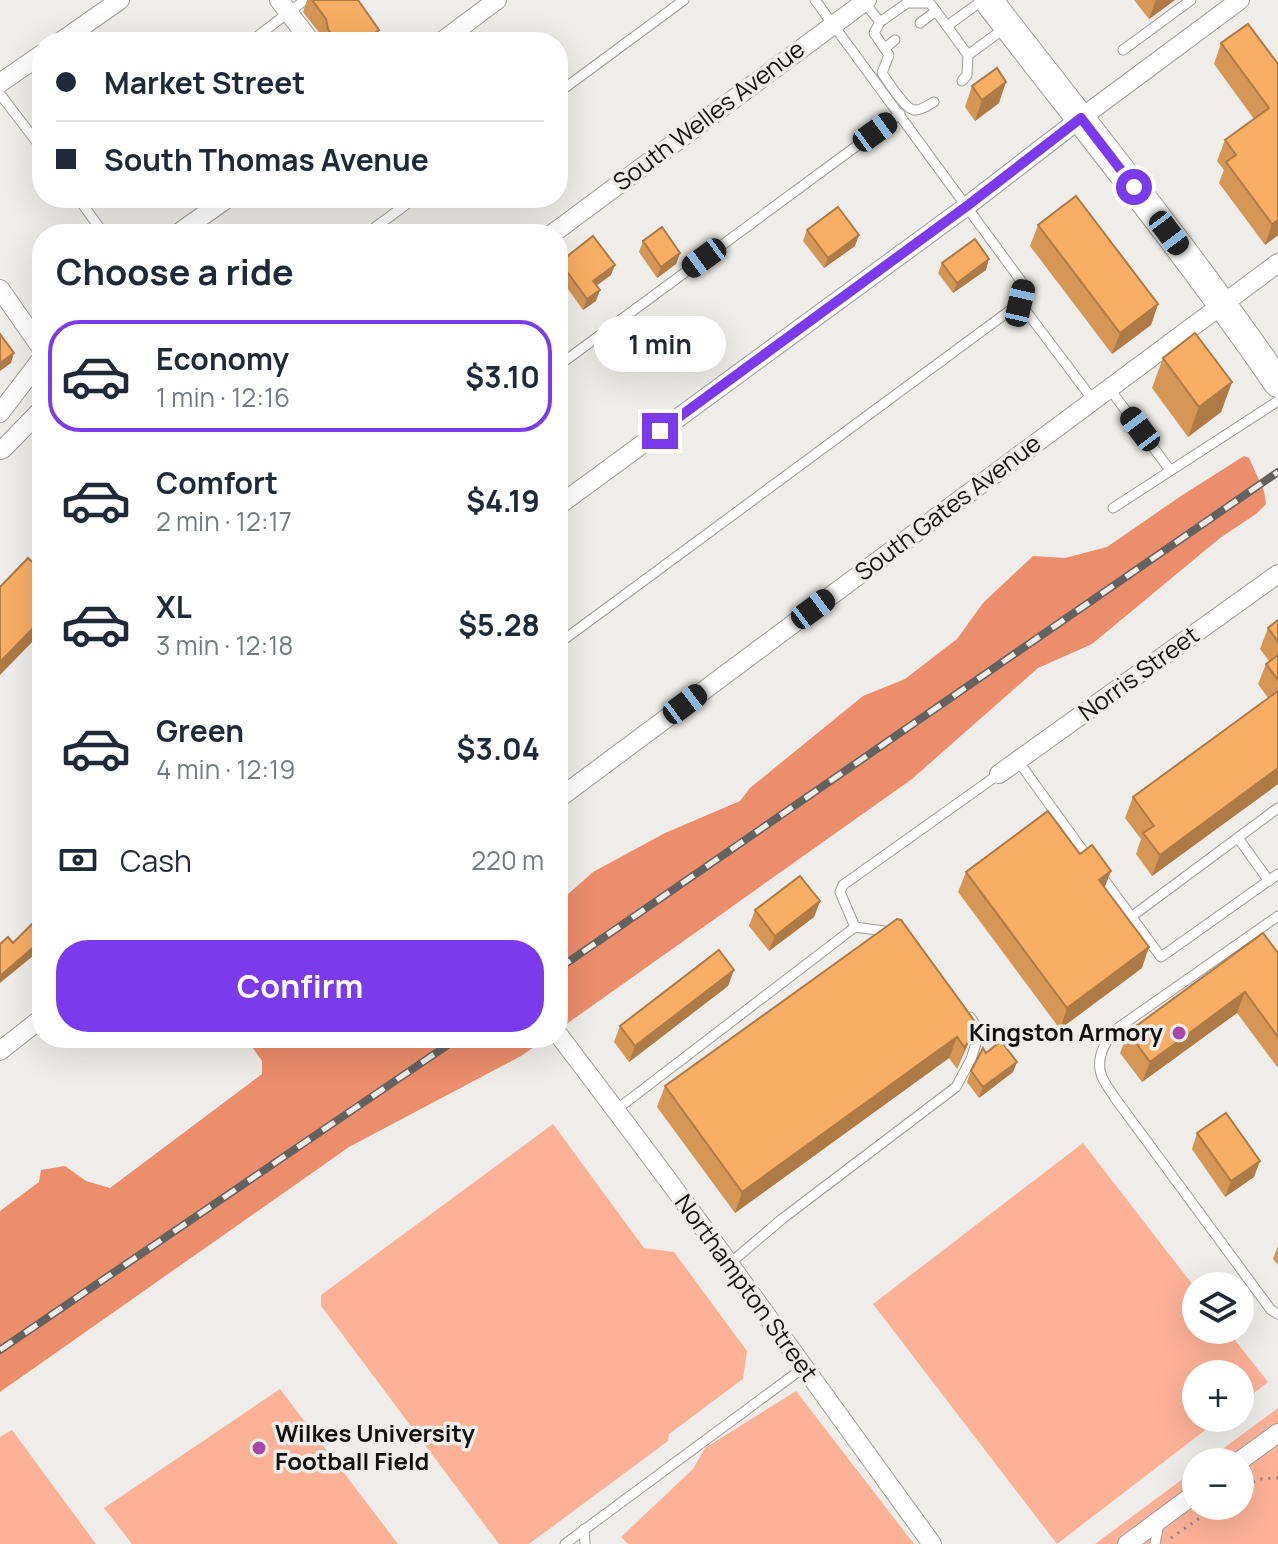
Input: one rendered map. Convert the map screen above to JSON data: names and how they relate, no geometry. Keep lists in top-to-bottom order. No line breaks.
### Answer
{"streets":{"street":["South Welles Avenue","South Gates Avenue","Norris Street","Northampton Street"]},"places":["Kingston Armory","Wilkes University Football Field"],"page":{"banner":["Market Street","South Thomas Avenue"],"heading":"Choose a ride","bubble":"1 min","list":[{"name":"Economy","note":"1 min · 12:16","value":"$3.10"},{"name":"Comfort","note":"2 min · 12:17","value":"$4.19"},{"name":"XL","note":"3 min · 12:18","value":"$5.28"},{"name":"Green","note":"4 min · 12:19","value":"$3.04"}],"pay":["Cash","220 m"],"buttons":"Confirm","map_buttons":["+","−"]}}
